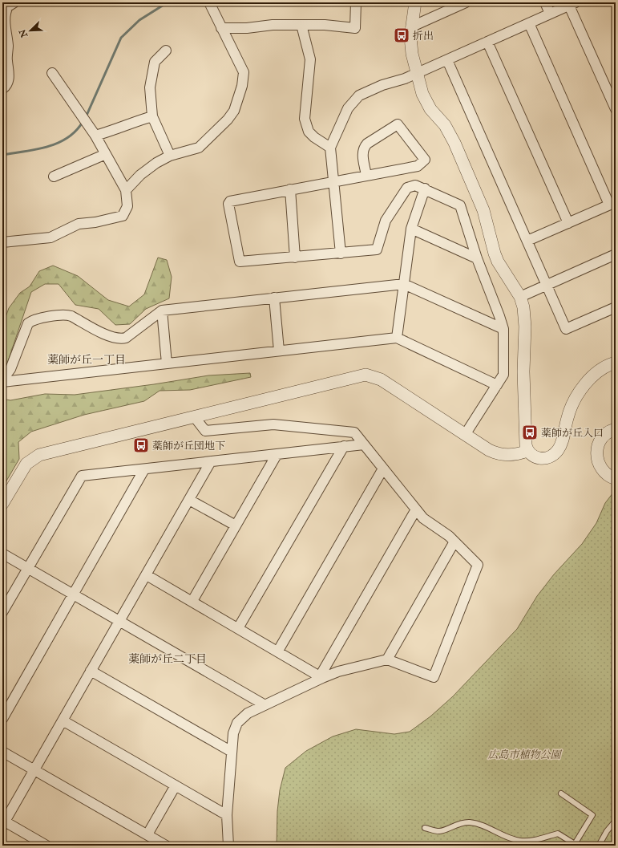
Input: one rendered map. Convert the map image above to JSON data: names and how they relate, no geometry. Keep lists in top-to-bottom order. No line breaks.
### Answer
{"districts":["薬師が丘一丁目","薬師が丘二丁目"],"parks":["広島市植物公園"],"places":{"bus stop":["折出","薬師が丘入口","薬師が丘団地下"]},"north":"bottom left"}
